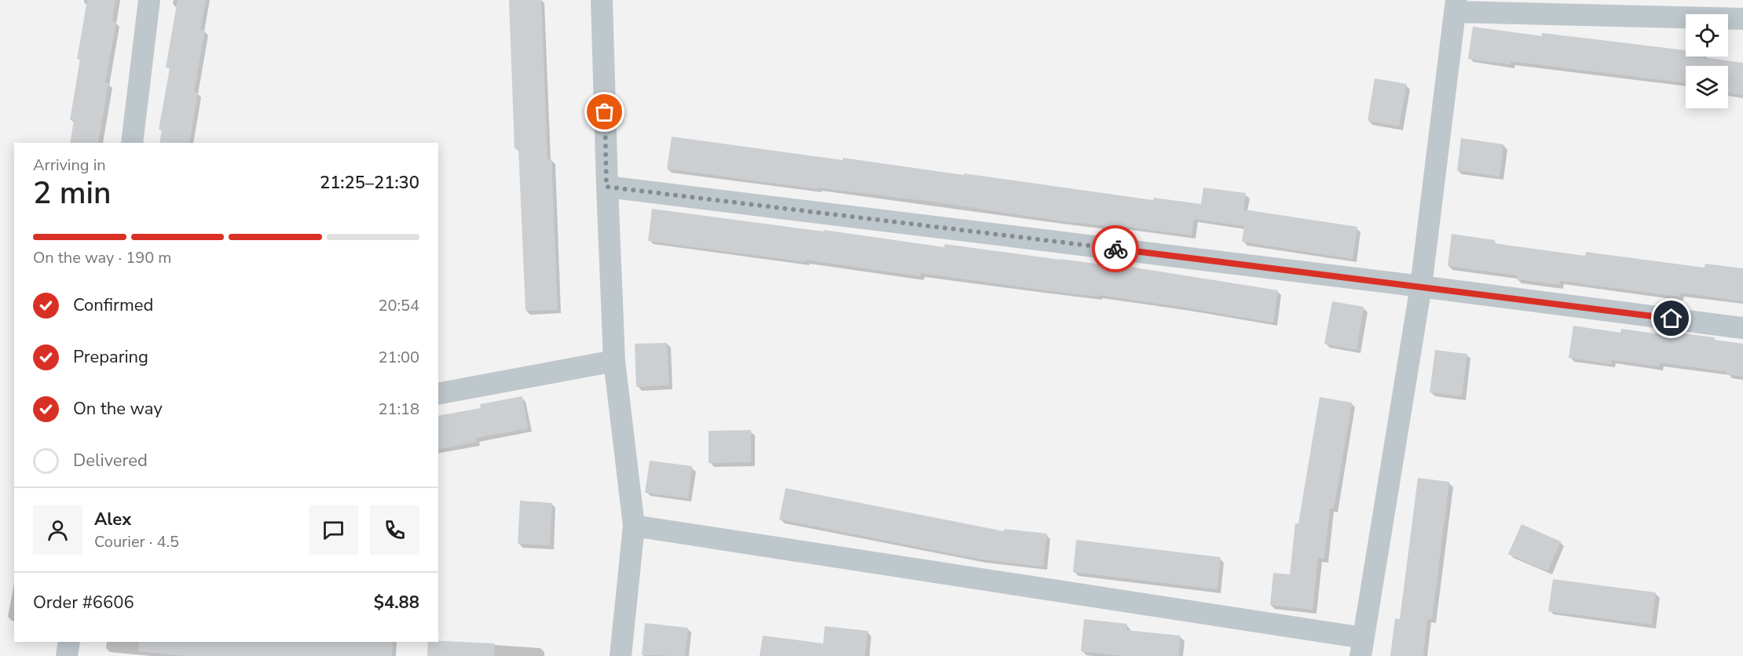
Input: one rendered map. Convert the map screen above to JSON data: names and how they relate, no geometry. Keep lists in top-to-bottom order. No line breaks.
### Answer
{"page":{"heading":["2 min","Arriving in","21:25–21:30"],"panel":["Alex","Courier · 4.5","Order #6606","$4.88"],"bar":"On the way · 190 m","list":[["Confirmed","20:54"],["Preparing","21:00"],["On the way","21:18"],"Delivered"]}}
